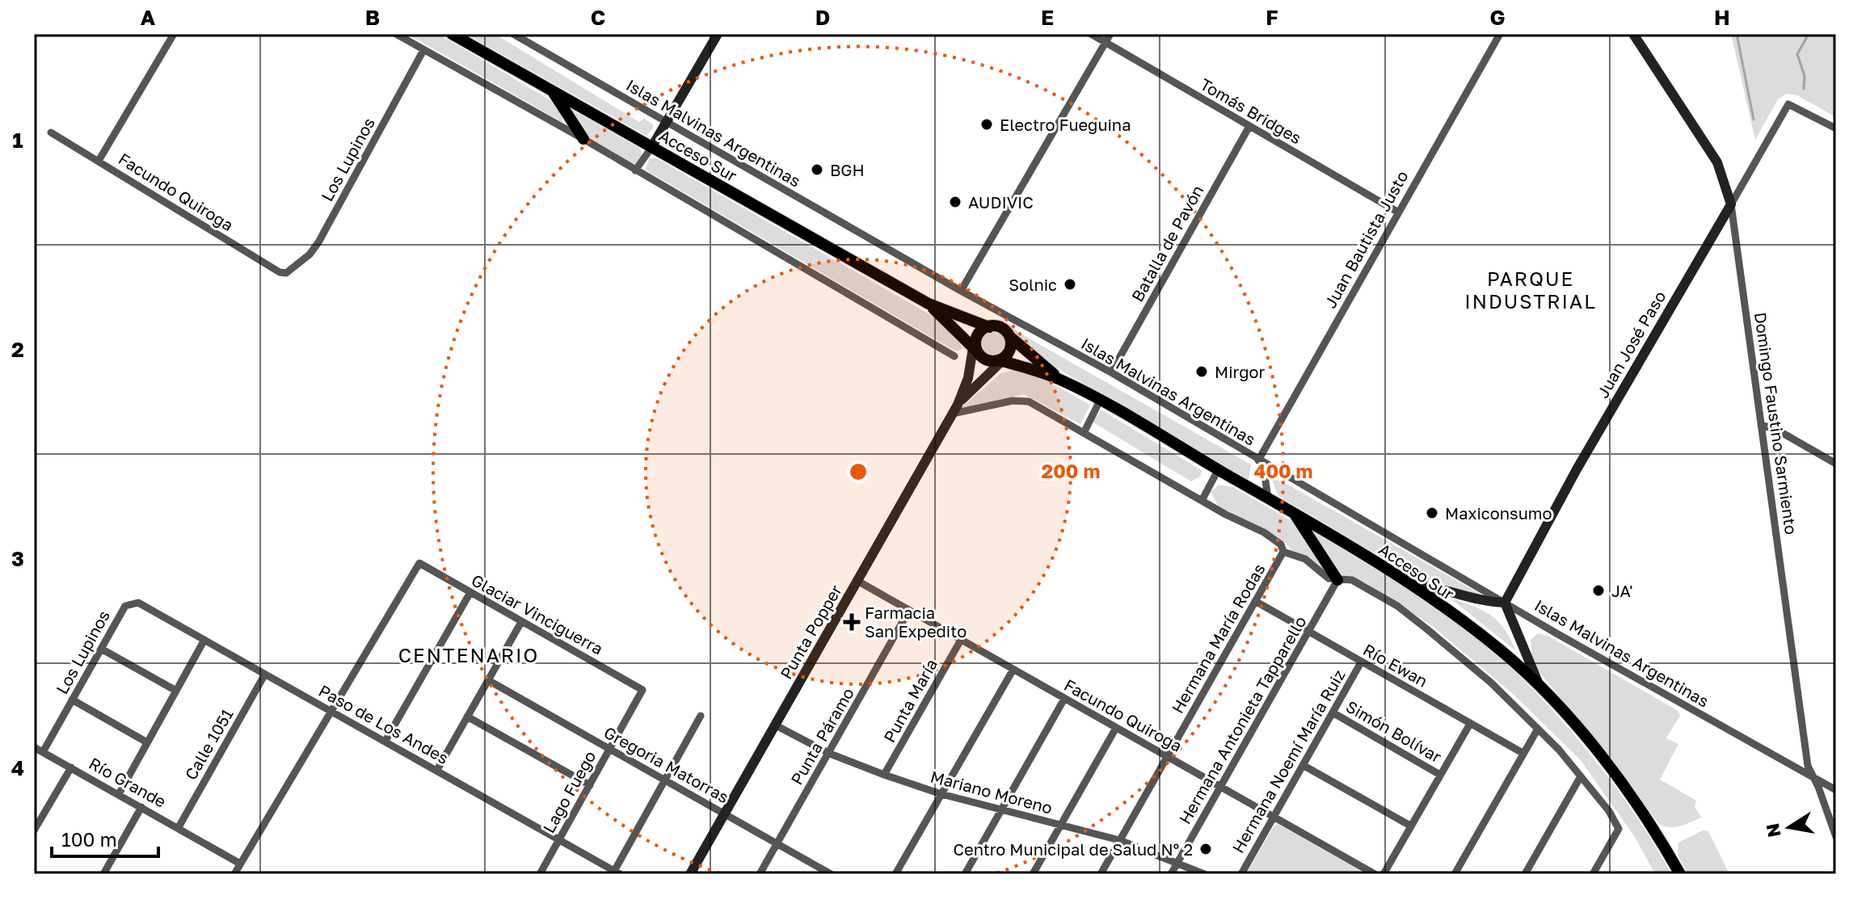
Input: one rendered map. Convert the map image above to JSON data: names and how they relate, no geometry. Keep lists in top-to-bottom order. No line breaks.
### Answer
{"streets":{"main road":["Acceso Sur"],"street":["Tomás Bridges","Islas Malvinas Argentinas","Los Lupinos","Facundo Quiroga","Juan Bautista Justo","Batalla de Pavón","Juan José Paso","Domingo Faustino Sarmiento","Glaciar Vinciguerra","Punta Popper","Hermana María Rodas","Río Ewan","Punta María","Hermana Antonieta Tapparello","Paso de Los Andes","Simón Bolívar","Punta Páramo","Calle 1051","Hermana Noemí María Ruiz","Gregoria Matorras","Río Grande","Lago Fuego","Mariano Moreno"]},"crossings":[["Tomás Bridges","Juan Bautista Justo"],["Tomás Bridges","Batalla de Pavón"],["Islas Malvinas Argentinas","Juan Bautista Justo"],["Islas Malvinas Argentinas","Batalla de Pavón"],["Islas Malvinas Argentinas","Juan José Paso"],["Islas Malvinas Argentinas","Domingo Faustino Sarmiento"],["Acceso Sur","Punta Popper"],["Los Lupinos","Facundo Quiroga"],["Los Lupinos","Paso de Los Andes"],["Los Lupinos","Río Grande"],["Facundo Quiroga","Punta Popper"],["Facundo Quiroga","Hermana María Rodas"],["Facundo Quiroga","Punta María"],["Facundo Quiroga","Hermana Antonieta Tapparello"],["Facundo Quiroga","Punta Páramo"],["Facundo Quiroga","Hermana Noemí María Ruiz"],["Juan José Paso","Domingo Faustino Sarmiento"],["Glaciar Vinciguerra","Paso de Los Andes"],["Glaciar Vinciguerra","Lago Fuego"],["Punta Popper","Gregoria Matorras"],["Punta Popper","Mariano Moreno"],["Hermana María Rodas","Río Ewan"],["Hermana María Rodas","Mariano Moreno"],["Río Ewan","Hermana Antonieta Tapparello"],["Río Ewan","Hermana Noemí María Ruiz"],["Punta María","Mariano Moreno"],["Hermana Antonieta Tapparello","Mariano Moreno"],["Paso de Los Andes","Calle 1051"],["Paso de Los Andes","Lago Fuego"],["Simón Bolívar","Hermana Noemí María Ruiz"],["Punta Páramo","Gregoria Matorras"],["Punta Páramo","Mariano Moreno"],["Calle 1051","Río Grande"],["Gregoria Matorras","Lago Fuego"]],"districts":["PARQUE INDUSTRIAL","CENTENARIO"],"places":{"other":["Electro Fueguina","BGH","AUDIVIC","Solnic","Mirgor","Maxiconsumo","JA'","Centro Municipal de Salud N° 2"],"health":["Farmacia San Expedito"]},"scale_bar":"100 m","north":"left","grid":{"columns":["A","B","C","D","E","F","G","H"],"rows":["1","2","3","4"]},"rings":["200 m","400 m"]}
